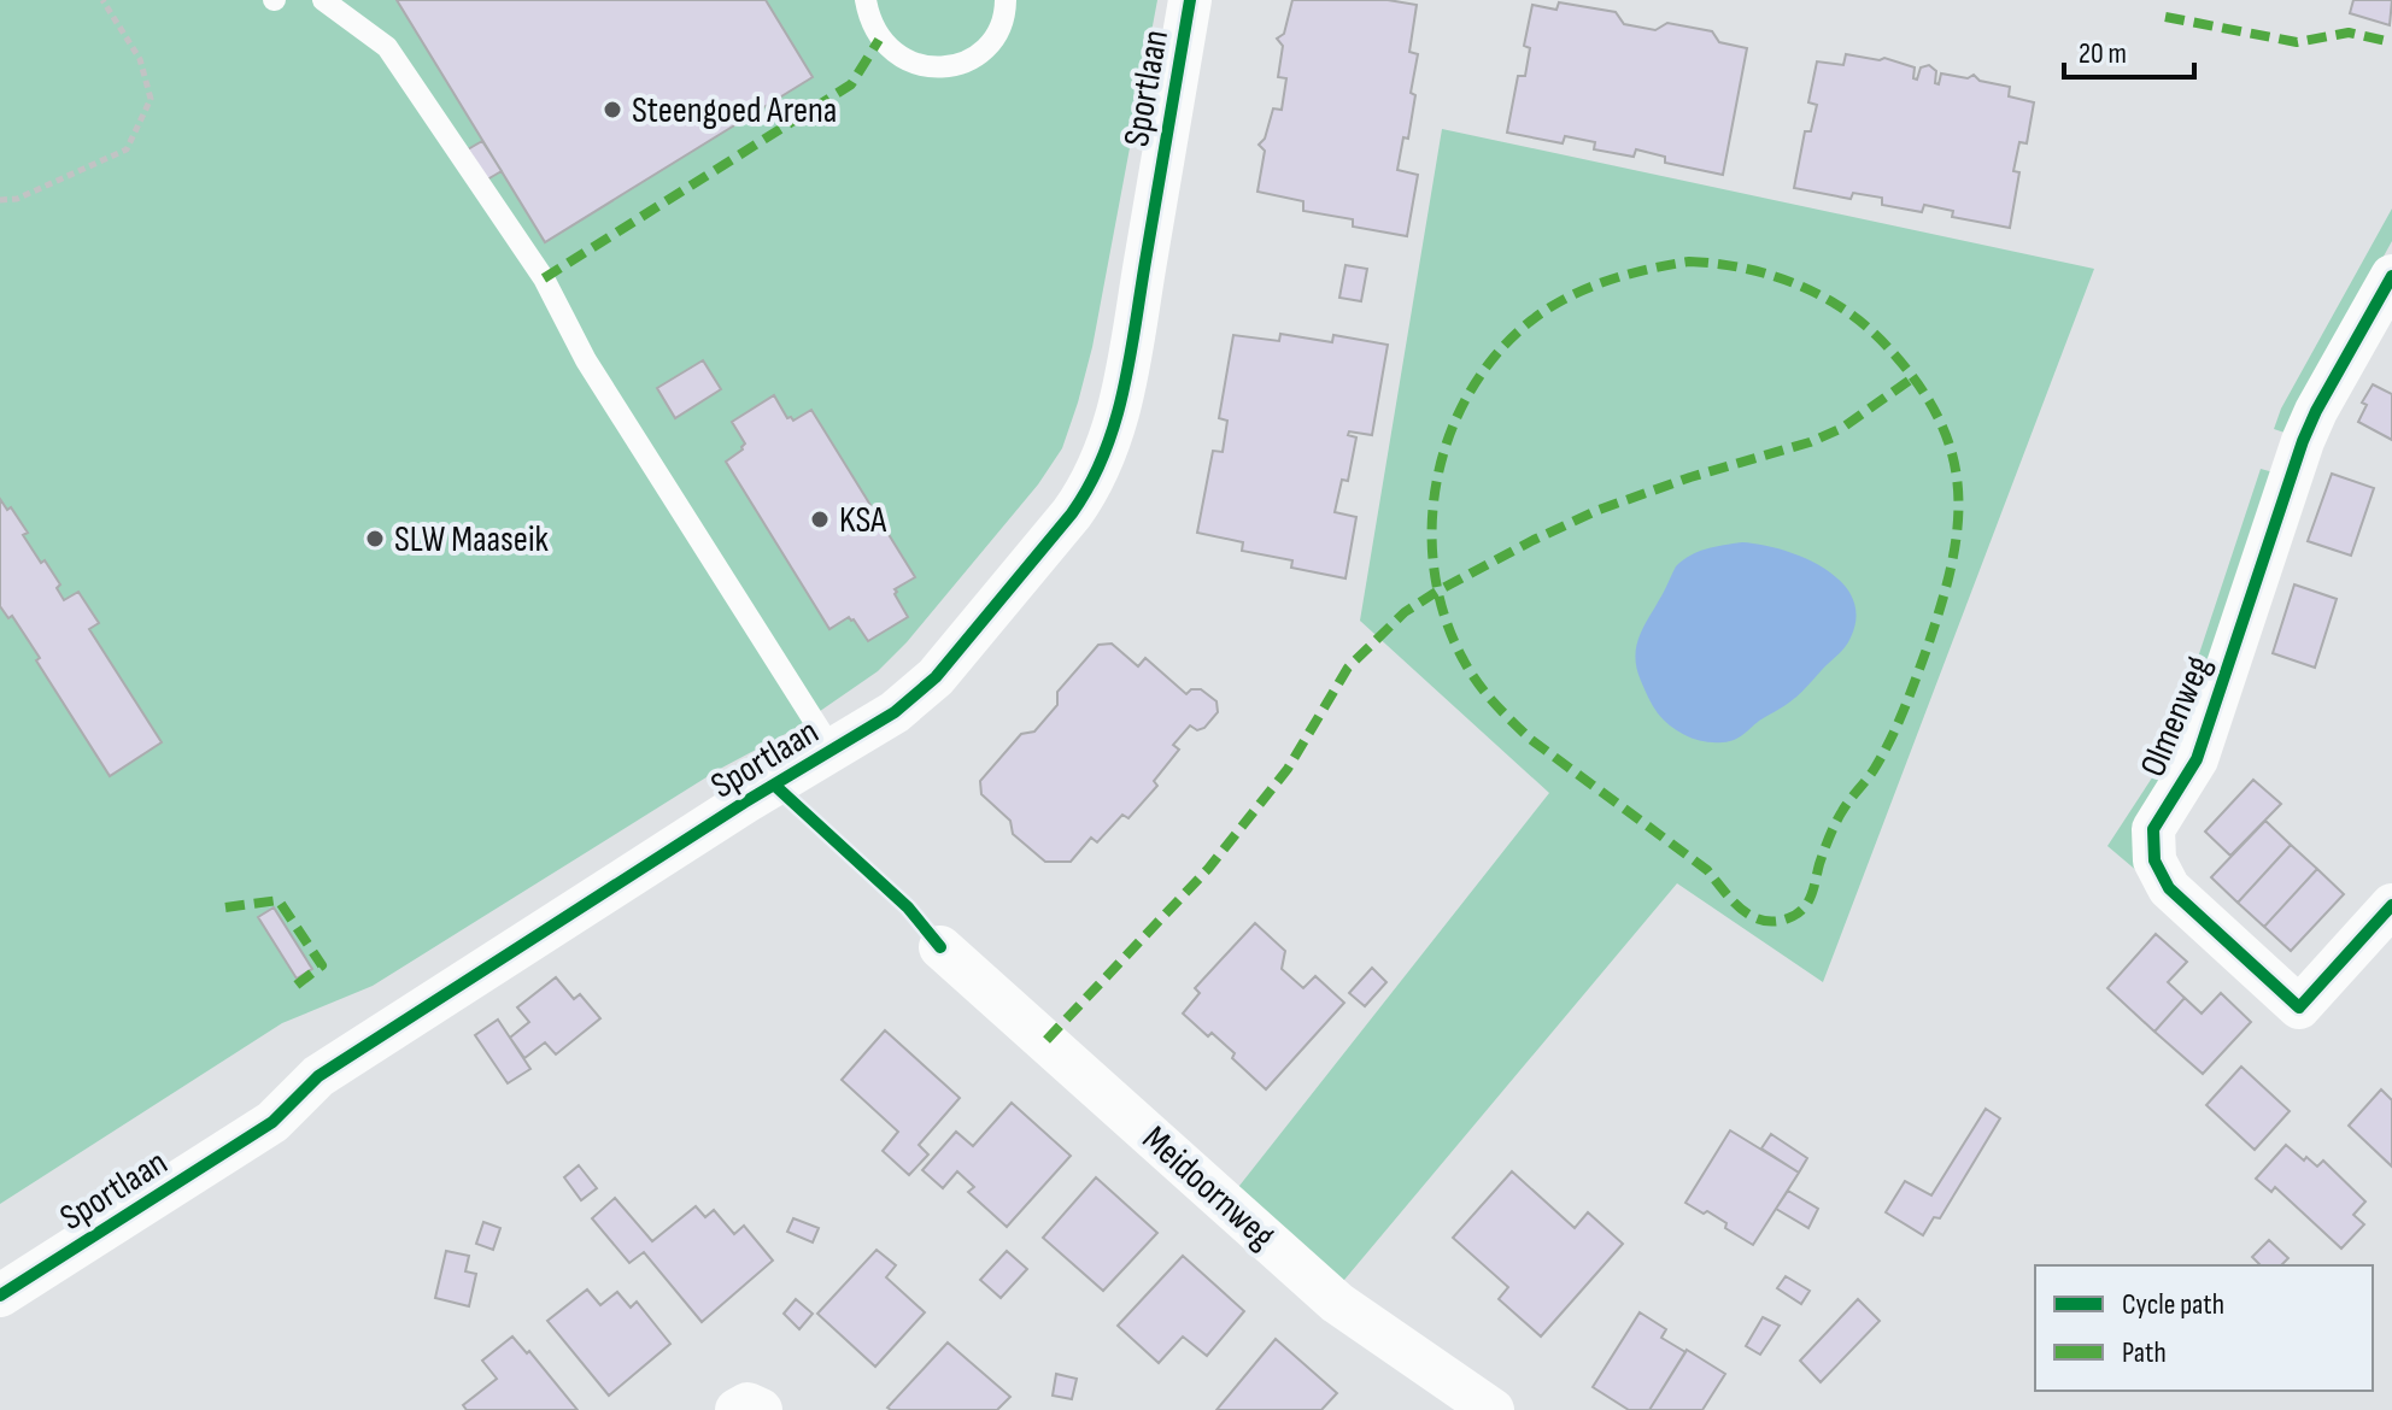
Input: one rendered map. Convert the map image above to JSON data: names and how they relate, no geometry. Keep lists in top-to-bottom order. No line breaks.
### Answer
{"streets":{"street":["Sportlaan","Olmenweg","Meidoornweg"]},"places":["Steengoed Arena","KSA","SLW Maaseik"],"legend":["Cycle path","Path"],"scale_bar":"20 m"}
